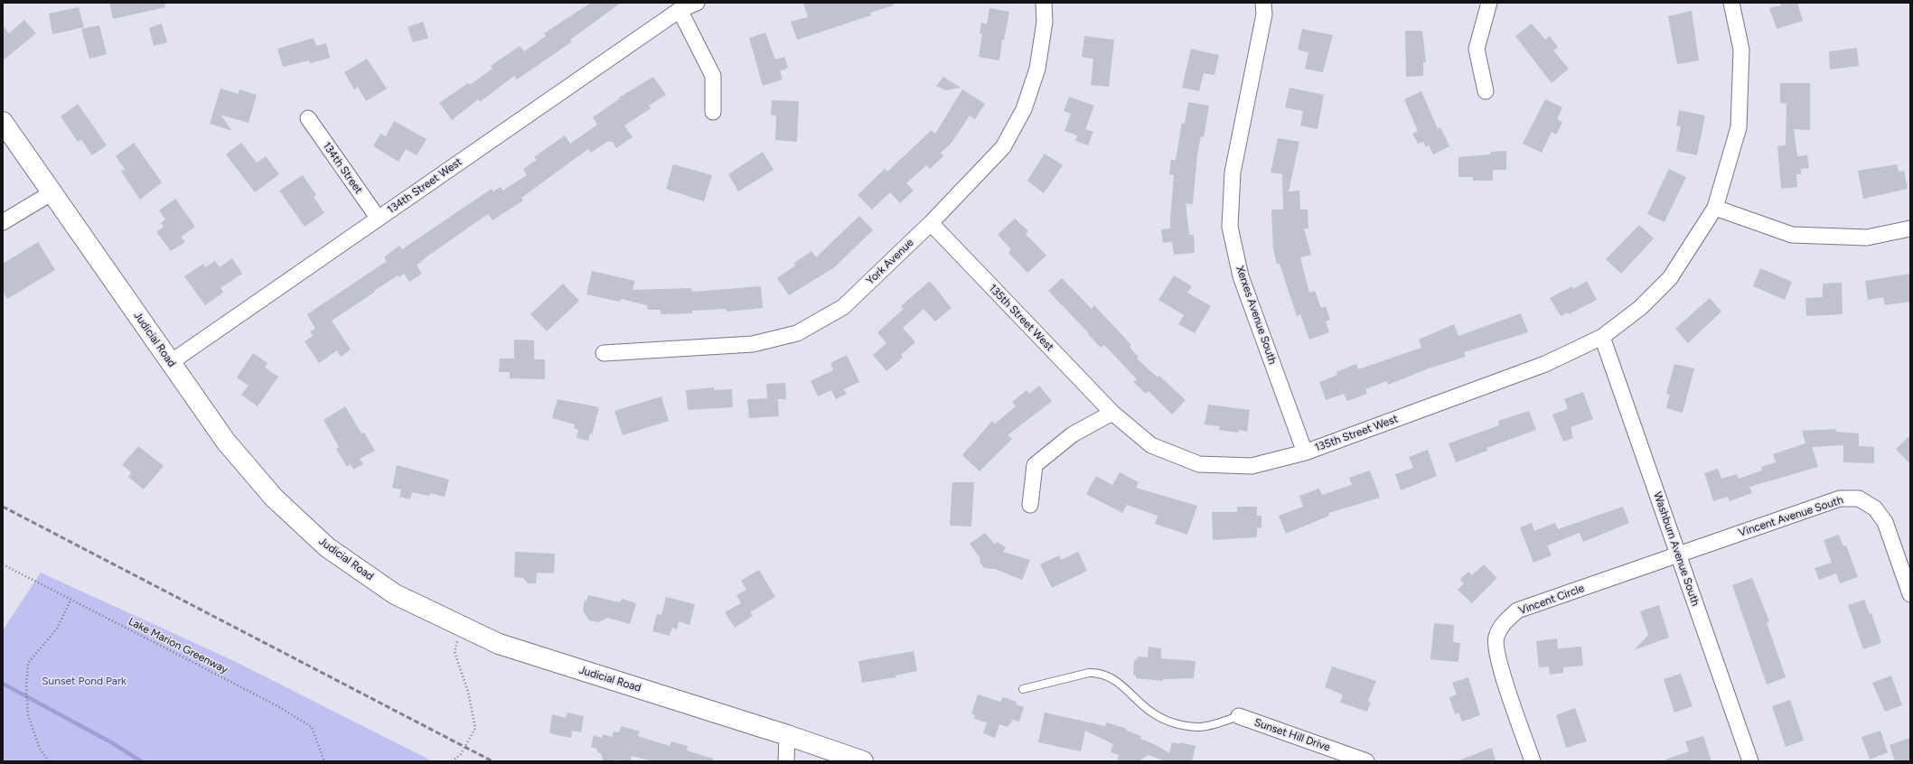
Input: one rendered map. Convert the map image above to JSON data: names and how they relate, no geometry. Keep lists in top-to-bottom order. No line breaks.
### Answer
{"streets":{"street":["134th Street","134th Street West","York Avenue","Xerxes Avenue South","135th Street West","Judicial Road","Vincent Avenue South","Washburn Avenue South","Vincent Circle","Sunset Hill Drive"],"path":["Lake Marion Greenway"]},"crossings":[["134th Street","134th Street West"],["134th Street West","Judicial Road"],["York Avenue","135th Street West"],["Xerxes Avenue South","135th Street West"],["135th Street West","Washburn Avenue South"],["Vincent Avenue South","Washburn Avenue South"],["Vincent Avenue South","Vincent Circle"],["Washburn Avenue South","Vincent Circle"]],"parks":["Sunset Pond Park"]}
